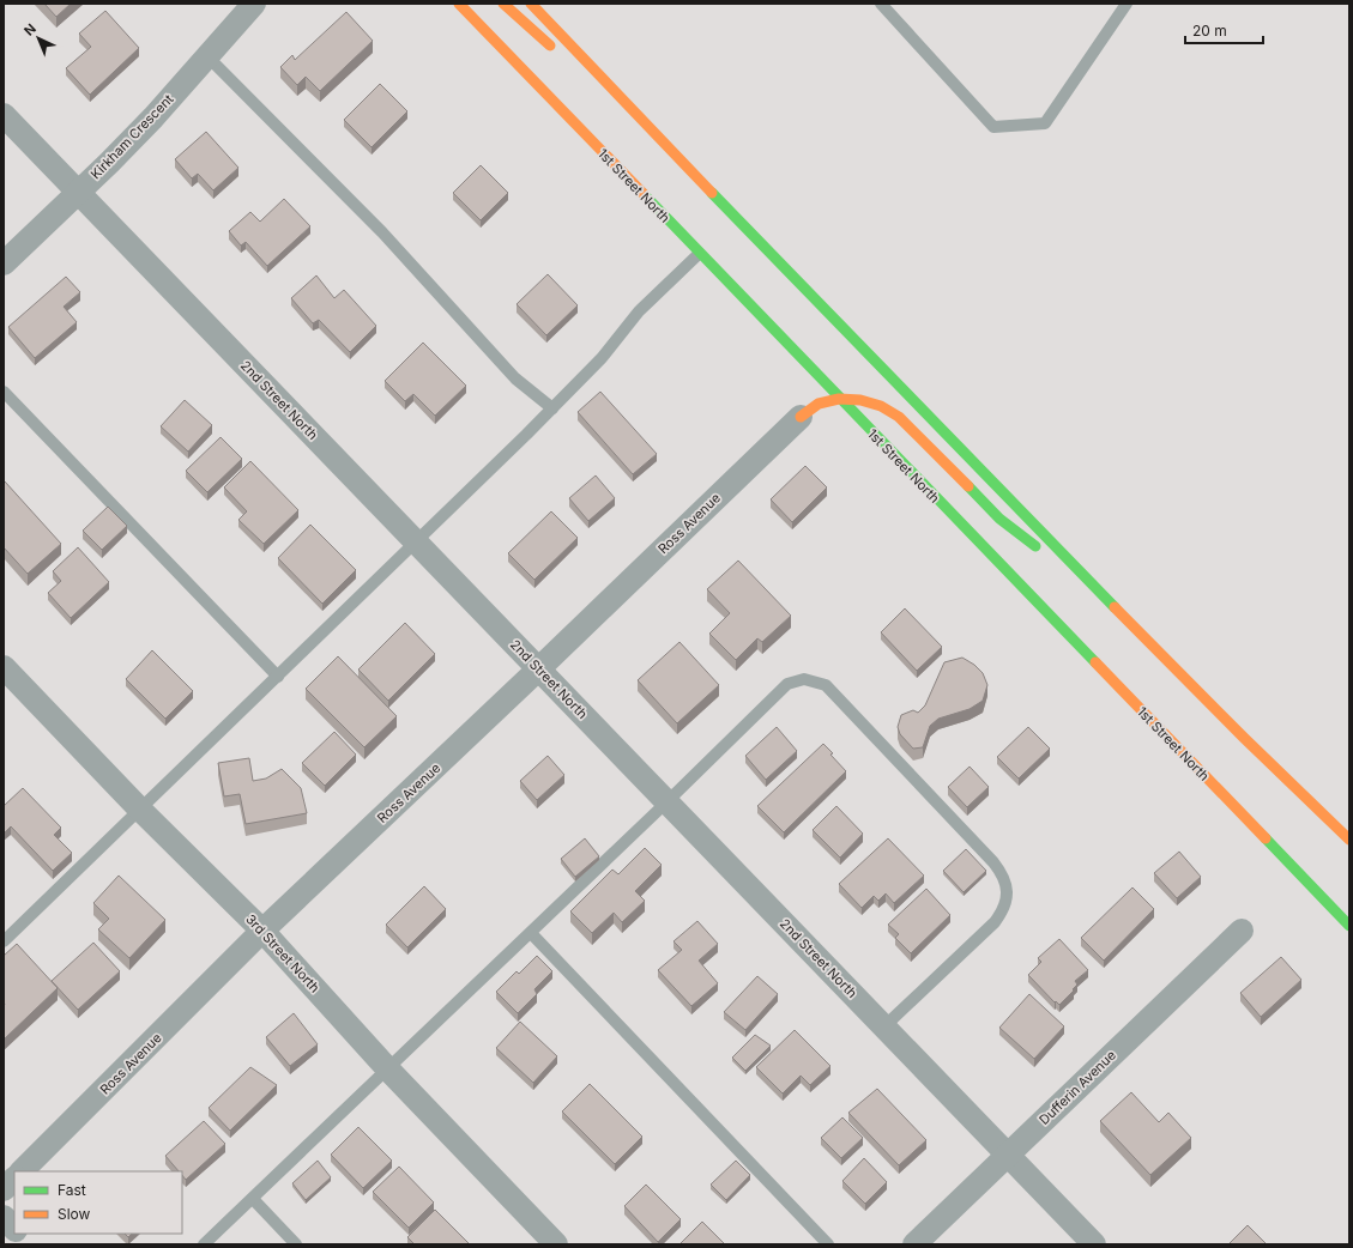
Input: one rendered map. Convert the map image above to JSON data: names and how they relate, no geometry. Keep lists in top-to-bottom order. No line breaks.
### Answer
{"streets":{"main road":["1st Street North"],"street":["Kirkham Crescent","2nd Street North","Ross Avenue","3rd Street North","Dufferin Avenue"]},"crossings":[["Kirkham Crescent","2nd Street North"],["2nd Street North","Ross Avenue"],["2nd Street North","Dufferin Avenue"],["Ross Avenue","3rd Street North"]],"legend":["Fast","Slow"],"scale_bar":"20 m","north":"top left"}
